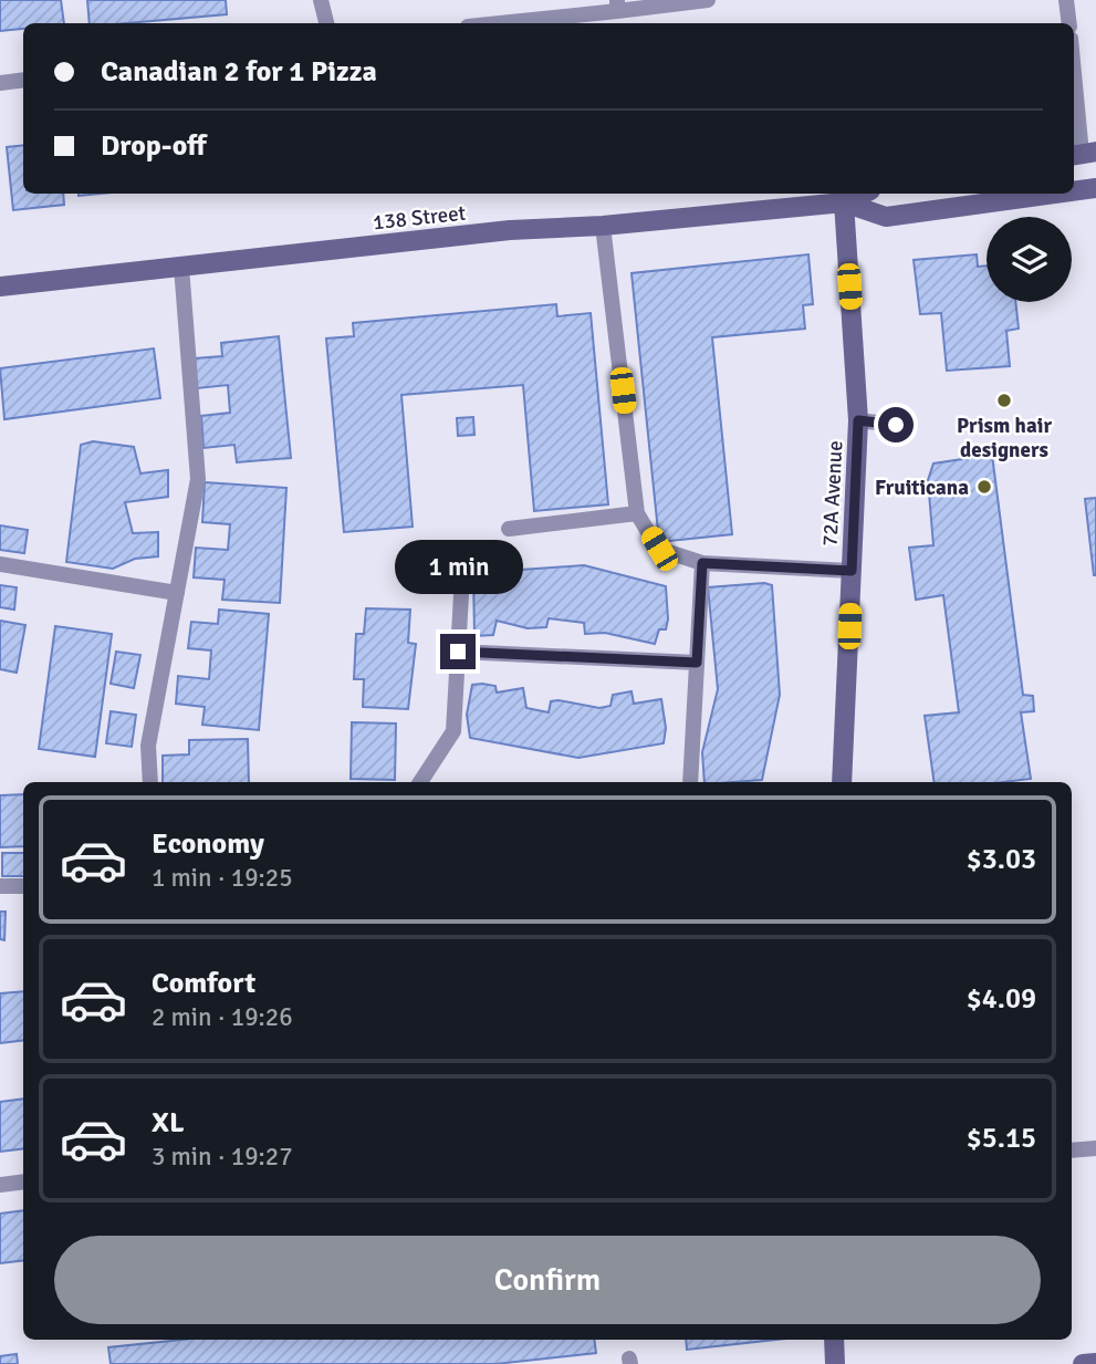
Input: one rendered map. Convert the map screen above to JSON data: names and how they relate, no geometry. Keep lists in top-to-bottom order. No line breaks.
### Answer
{"streets":{"main road":["138 Street","72A Avenue"]},"crossings":[["138 Street","72A Avenue"]],"places":["Prism hair designers","Fruiticana"],"page":{"banner":["Canadian 2 for 1 Pizza","Drop-off"],"bubble":"1 min","list":[{"name":"Economy","note":"1 min · 19:25","value":"$3.03"},{"name":"Comfort","note":"2 min · 19:26","value":"$4.09"},{"name":"XL","note":"3 min · 19:27","value":"$5.15"}],"buttons":"Confirm"}}
